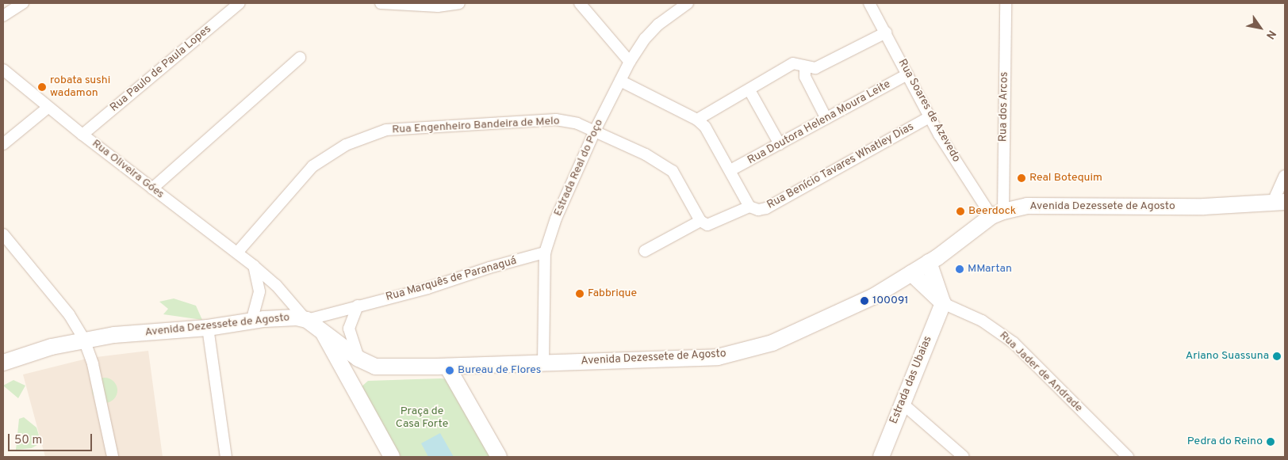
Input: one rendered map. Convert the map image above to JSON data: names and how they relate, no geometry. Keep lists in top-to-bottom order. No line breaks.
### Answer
{"streets":{"main road":["Avenida Dezessete de Agosto","Rua Jader de Andrade","Estrada das Ubaias"],"street":["Rua Paulo de Paula Lopes","Rua dos Arcos","Rua Soares de Azevedo","Rua Doutora Helena Moura Leite","Rua Engenheiro Bandeira de Melo","Rua Benício Tavares Whatley Dias","Estrada Real do Poço","Rua Oliveira Góes","Rua Marquês de Paranaguá"]},"crossings":[["Rua Paulo de Paula Lopes","Rua Oliveira Góes"],["Rua dos Arcos","Rua Soares de Azevedo"],["Rua dos Arcos","Avenida Dezessete de Agosto"],["Rua Soares de Azevedo","Rua Doutora Helena Moura Leite"],["Rua Soares de Azevedo","Rua Benício Tavares Whatley Dias"],["Rua Soares de Azevedo","Avenida Dezessete de Agosto"],["Rua Engenheiro Bandeira de Melo","Rua Benício Tavares Whatley Dias"],["Rua Engenheiro Bandeira de Melo","Estrada Real do Poço"],["Rua Engenheiro Bandeira de Melo","Rua Oliveira Góes"],["Estrada Real do Poço","Avenida Dezessete de Agosto"],["Estrada Real do Poço","Rua Marquês de Paranaguá"],["Rua Oliveira Góes","Avenida Dezessete de Agosto"],["Rua Oliveira Góes","Rua Marquês de Paranaguá"],["Avenida Dezessete de Agosto","Rua Marquês de Paranaguá"],["Avenida Dezessete de Agosto","Rua Jader de Andrade"],["Rua Jader de Andrade","Estrada das Ubaias"]],"parks":["Praça de Casa Forte"],"places":["robata sushi wadamon","Real Botequim","Beerdock","MMartan","Fabbrique","100091","Ariano Suassuna","Bureau de Flores","Pedra do Reino"],"scale_bar":"50 m","north":"bottom right"}
